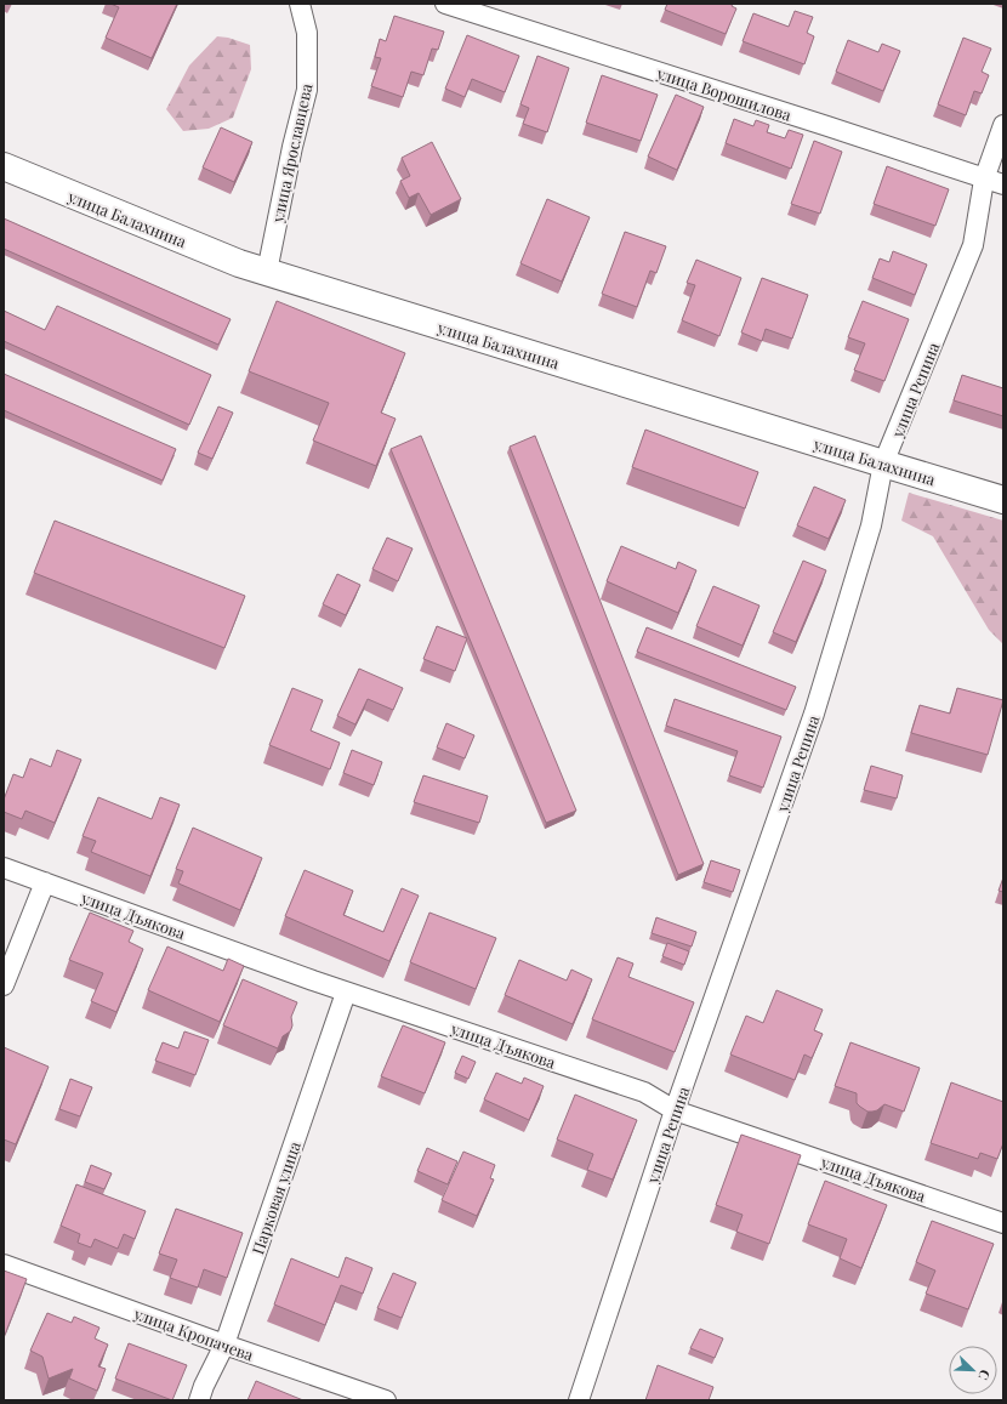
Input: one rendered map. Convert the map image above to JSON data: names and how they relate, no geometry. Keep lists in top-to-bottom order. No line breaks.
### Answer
{"streets":{"street":["улица Ворошилова","улица Ярославцева","улица Балахнина","улица Репина","улица Дъякова","Парковая улица","улица Кропачева"]},"crossings":[["улица Ворошилова","улица Репина"],["улица Ярославцева","улица Балахнина"],["улица Балахнина","улица Репина"],["улица Репина","улица Дъякова"],["улица Дъякова","Парковая улица"],["Парковая улица","улица Кропачева"]],"north":"bottom right"}
